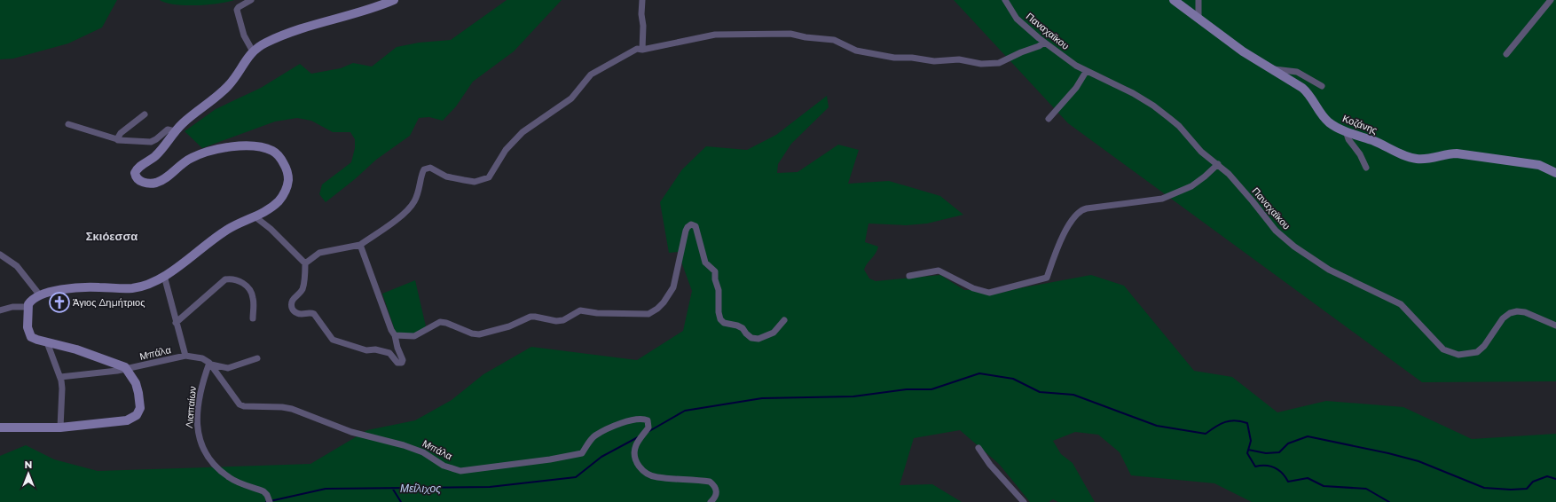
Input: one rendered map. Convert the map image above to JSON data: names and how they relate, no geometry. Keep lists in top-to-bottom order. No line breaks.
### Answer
{"streets":{"street":["Παναχαϊκου","Κοζάνης","Μπάλα","Λιαπαίων"]},"crossings":[["Μπάλα","Λιαπαίων"]],"districts":["Σκιόεσσα"],"water":["Μείλιχος"],"places":{"church":["Άγιος Δημήτριος"]},"north":"top"}
